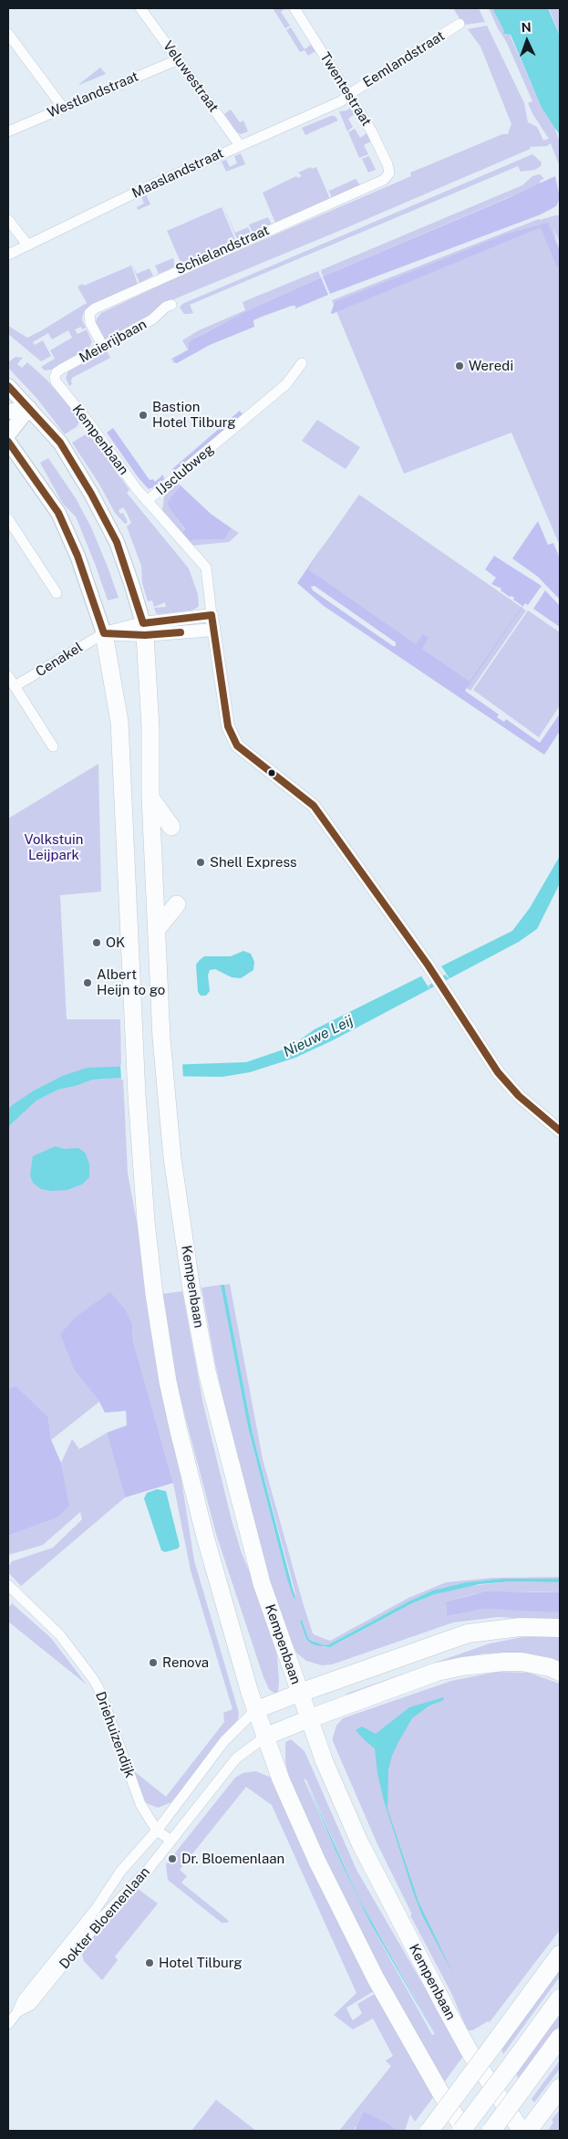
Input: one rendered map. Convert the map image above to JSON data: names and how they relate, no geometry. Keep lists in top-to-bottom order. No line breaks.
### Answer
{"streets":{"highway":["Kempenbaan"],"street":["Eemlandstraat","Veluwestraat","Twentestraat","Westlandstraat","Maaslandstraat","Schielandstraat","Meierijbaan","IJsclubweg","Cenakel","Driehuizendijk","Dokter Bloemenlaan"]},"crossings":[["Eemlandstraat","Twentestraat"],["Eemlandstraat","Maaslandstraat"],["Veluwestraat","Westlandstraat"],["Veluwestraat","Maaslandstraat"],["Twentestraat","Maaslandstraat"],["Twentestraat","Schielandstraat"],["Schielandstraat","Meierijbaan"],["Meierijbaan","Kempenbaan"],["Kempenbaan","IJsclubweg"],["Driehuizendijk","Dokter Bloemenlaan"]],"water":["Nieuwe Leij"],"parks":["Volkstuin Leijpark"],"places":["Weredi","Bastion Hotel Tilburg","Shell Express","OK","Albert Heijn to go","Renova","Dr. Bloemenlaan","Hotel Tilburg"],"north":"top"}
